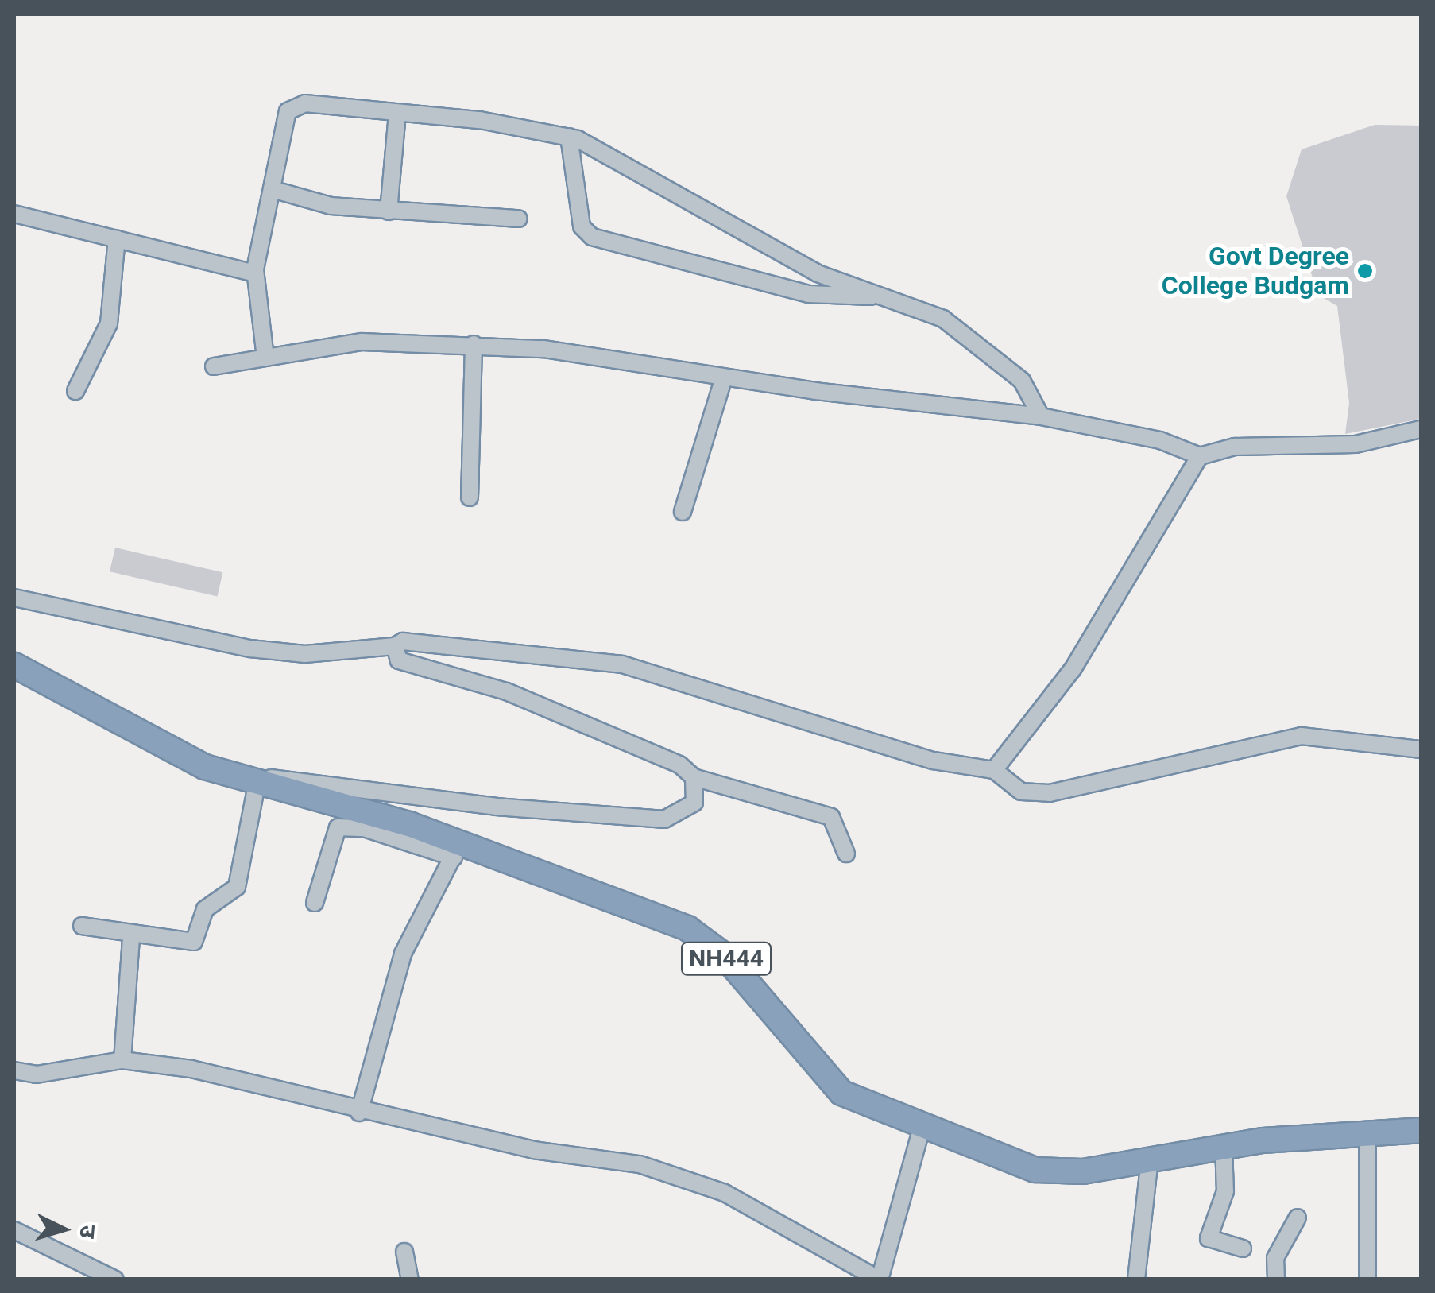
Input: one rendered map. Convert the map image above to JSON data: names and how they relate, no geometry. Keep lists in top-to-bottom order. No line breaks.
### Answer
{"streets":{"highway":["NH444"]},"places":["Govt Degree College Budgam"],"north":"right"}
